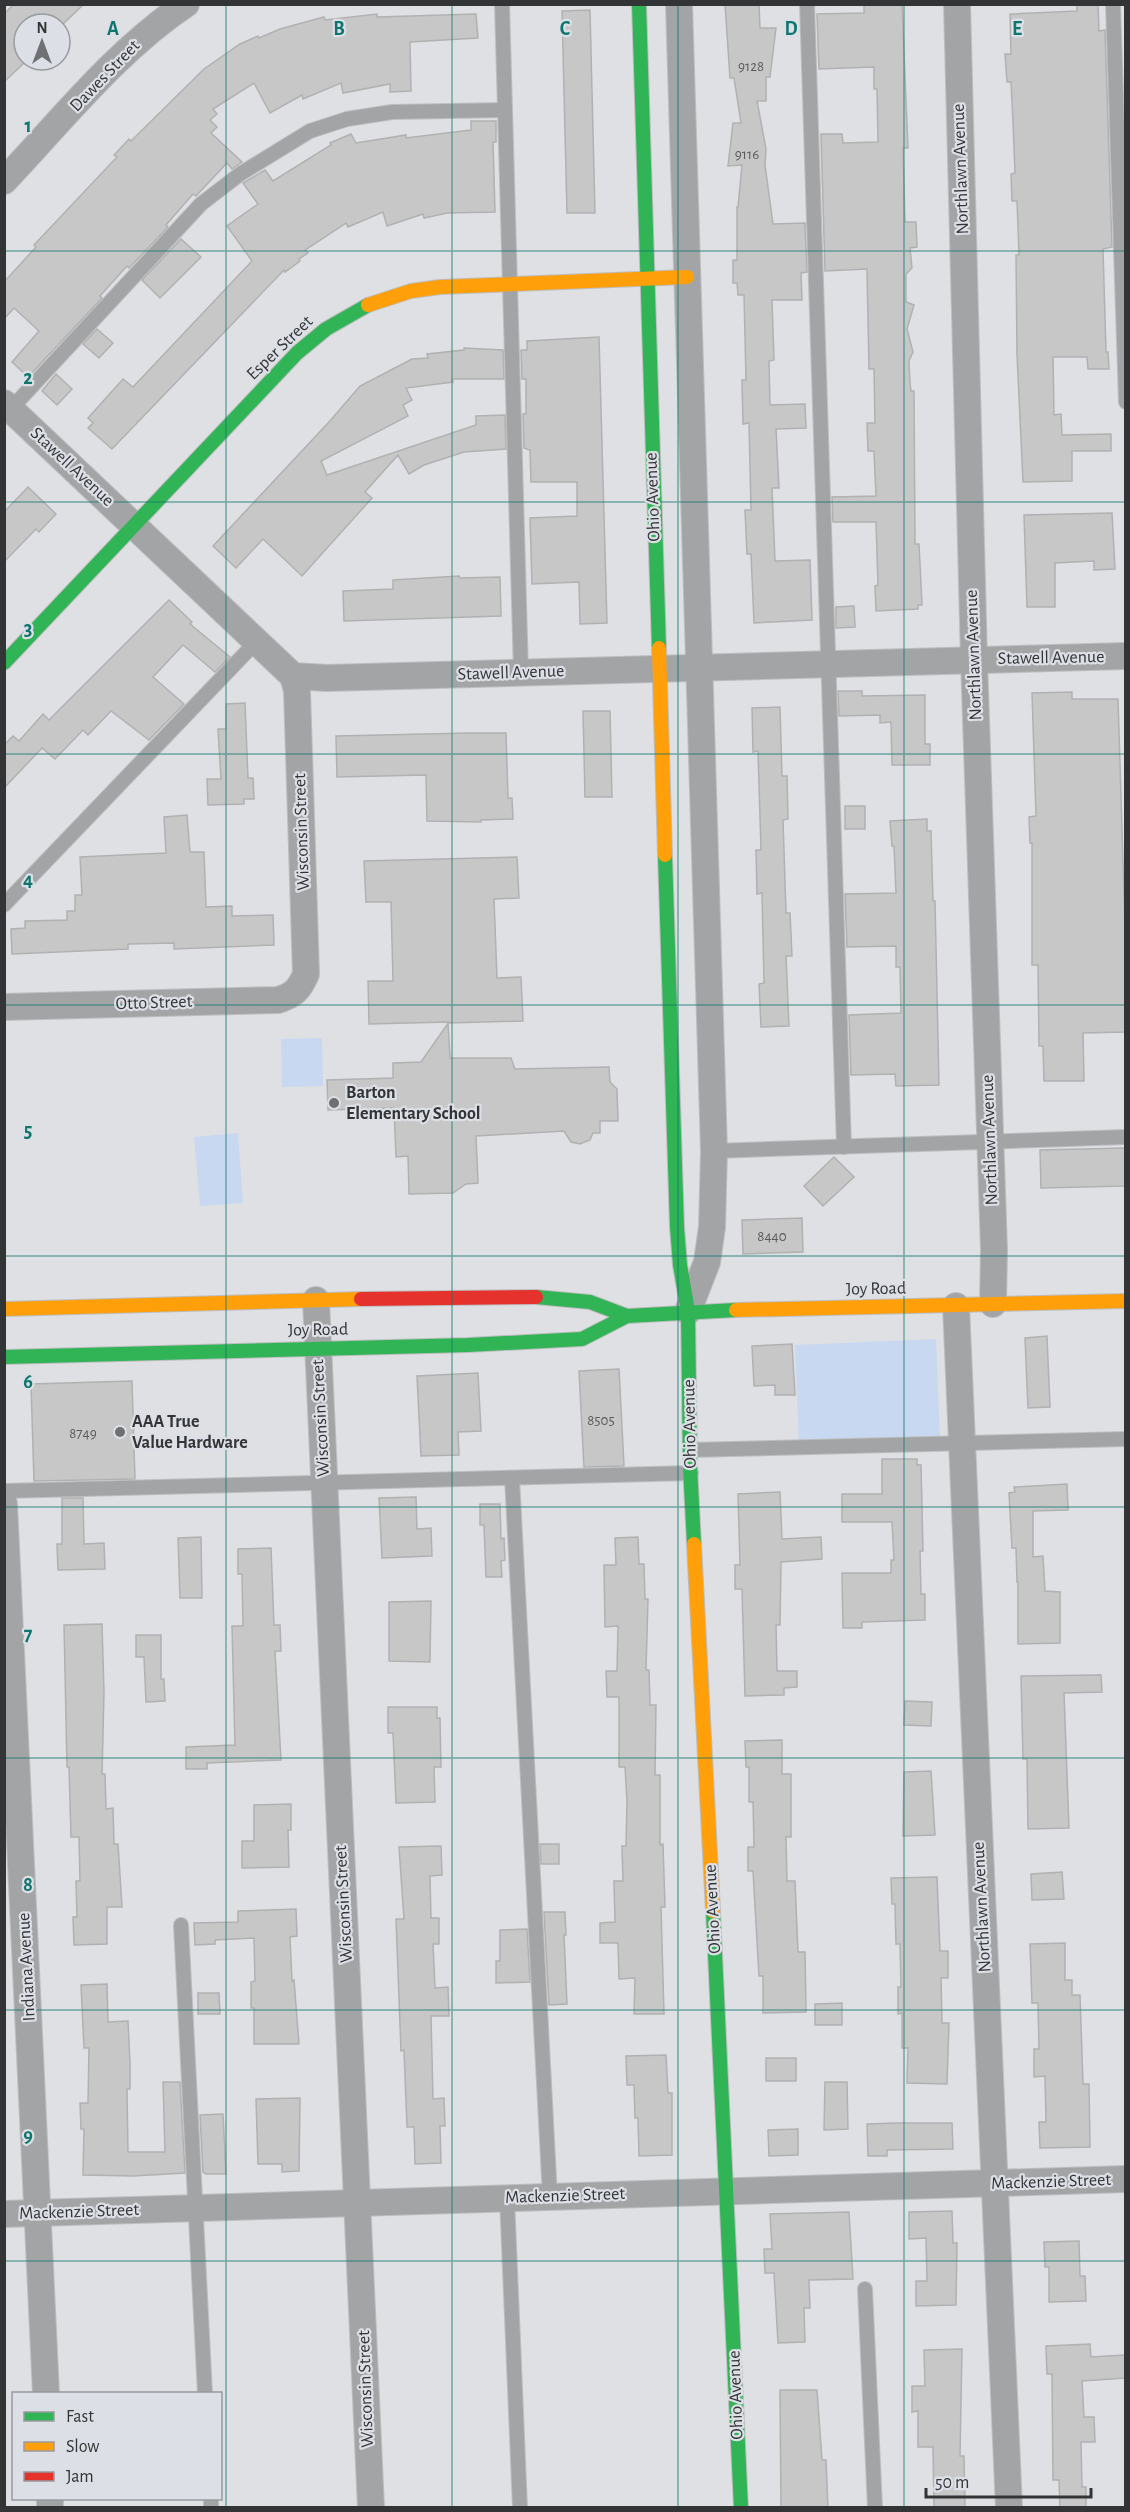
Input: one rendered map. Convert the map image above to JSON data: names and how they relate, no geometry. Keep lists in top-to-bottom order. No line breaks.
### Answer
{"streets":{"street":["Dawes Street","Northlawn Avenue","Esper Street","Stawell Avenue","Ohio Avenue","Wisconsin Street","Otto Street","Joy Road","Indiana Avenue","Mackenzie Street"]},"crossings":[["Northlawn Avenue","Stawell Avenue"],["Northlawn Avenue","Joy Road"],["Northlawn Avenue","Mackenzie Street"],["Esper Street","Stawell Avenue"],["Esper Street","Ohio Avenue"],["Stawell Avenue","Ohio Avenue"],["Stawell Avenue","Wisconsin Street"],["Ohio Avenue","Joy Road"],["Ohio Avenue","Mackenzie Street"],["Wisconsin Street","Otto Street"],["Wisconsin Street","Joy Road"],["Wisconsin Street","Mackenzie Street"],["Indiana Avenue","Mackenzie Street"]],"places":["Barton Elementary School","AAA True Value Hardware"],"house_numbers":["9128","9116","8440","8505","8749"],"legend":["Fast","Slow","Jam"],"scale_bar":"50 m","north":"top","grid":{"columns":["A","B","C","D","E"],"rows":["1","2","3","4","5","6","7","8","9"]}}
